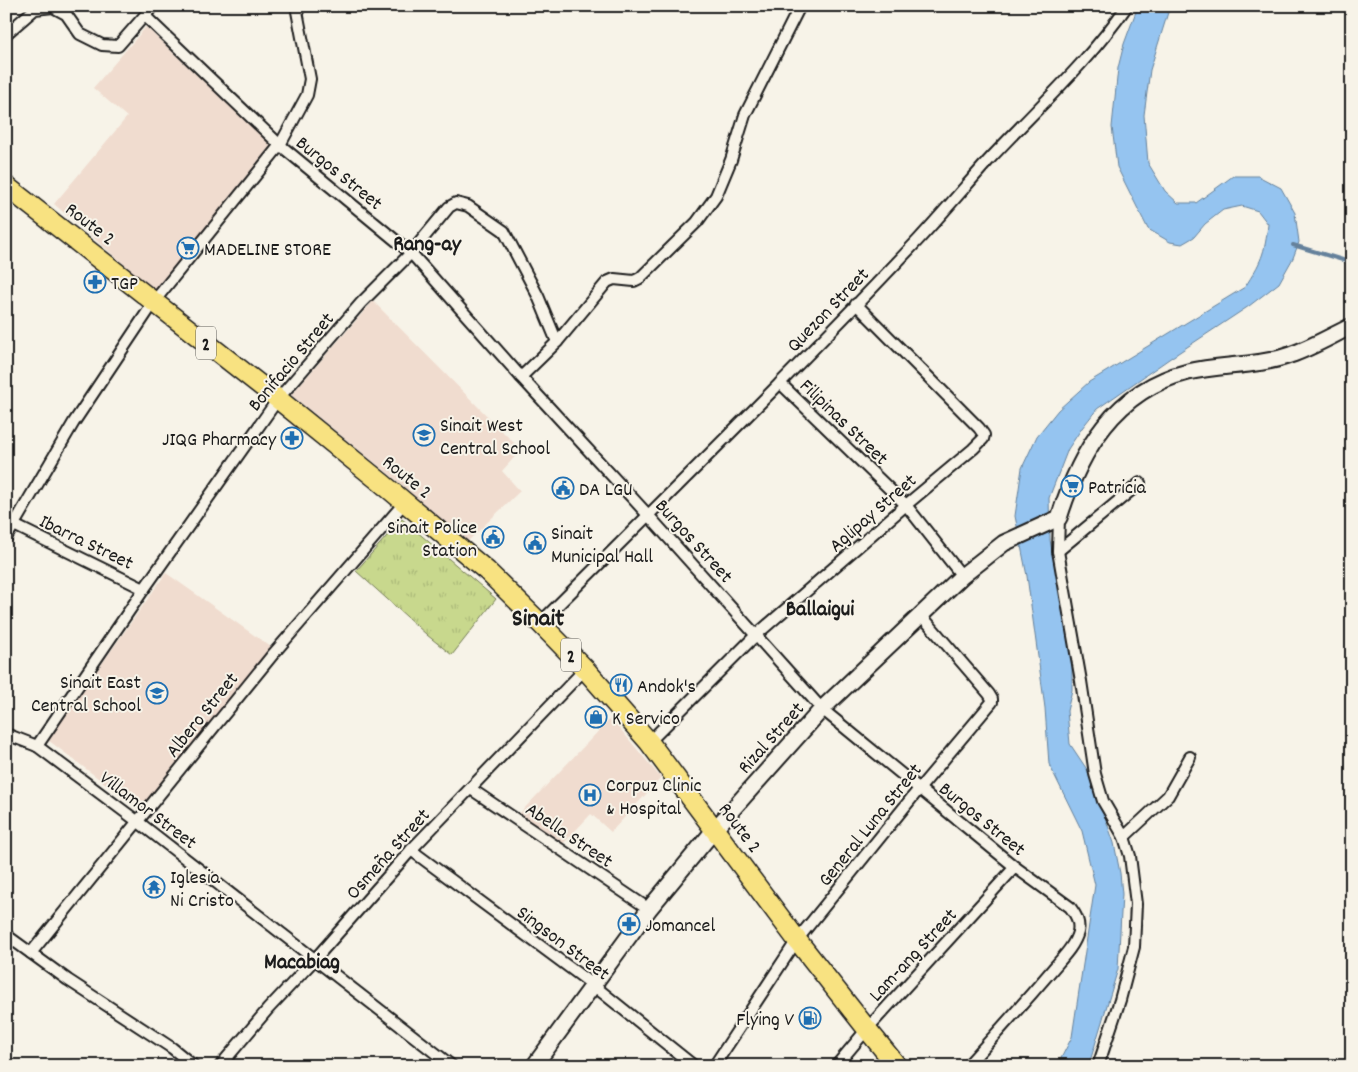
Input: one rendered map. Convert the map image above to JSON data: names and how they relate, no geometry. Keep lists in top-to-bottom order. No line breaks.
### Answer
{"streets":{"highway":["Route 2","2"],"street":["Burgos Street","Quezon Street","Bonifacio Street","Filipinas Street","Aglipay Street","Ibarra Street","Albero Street","Rizal Street","Villamor Street","General Luna Street","Abella Street","Osmeña Street","Singson Street","Lam-ang Street"]},"crossings":[["Burgos Street","Quezon Street"],["Burgos Street","Bonifacio Street"],["Burgos Street","Aglipay Street"],["Burgos Street","Rizal Street"],["Burgos Street","General Luna Street"],["Burgos Street","Lam-ang Street"],["Route 2","Quezon Street"],["Route 2","Bonifacio Street"],["Route 2","Aglipay Street"],["Route 2","Albero Street"],["Route 2","Rizal Street"],["Route 2","General Luna Street"],["Route 2","Osmeña Street"],["Route 2","Lam-ang Street"],["Quezon Street","Filipinas Street"],["Quezon Street","Aglipay Street"],["Bonifacio Street","Ibarra Street"],["Bonifacio Street","Villamor Street"],["Filipinas Street","Aglipay Street"],["Filipinas Street","Rizal Street"],["Albero Street","Villamor Street"],["Rizal Street","General Luna Street"],["Rizal Street","Abella Street"],["Rizal Street","Singson Street"],["Villamor Street","Osmeña Street"],["Abella Street","Osmeña Street"],["Osmeña Street","Singson Street"]],"districts":["Rang-ay","Ballaigui","Sinait","Macabiag"],"places":{"supermarket":["MADELINE STORE","Patricia"],"pharmacy":["TGP","JIQG Pharmacy","Jomancel"],"school or university":["Sinait West Central School","Sinait East Central School"],"public building":["DA LGU","Sinait Police Station","Sinait Municipal Hall"],"restaurant":["Andok's"],"shop":["K Servico"],"hospital":["Corpuz Clinic & Hospital"],"temple":["Iglesia Ni Cristo"],"fuel station":["Flying V"]}}
